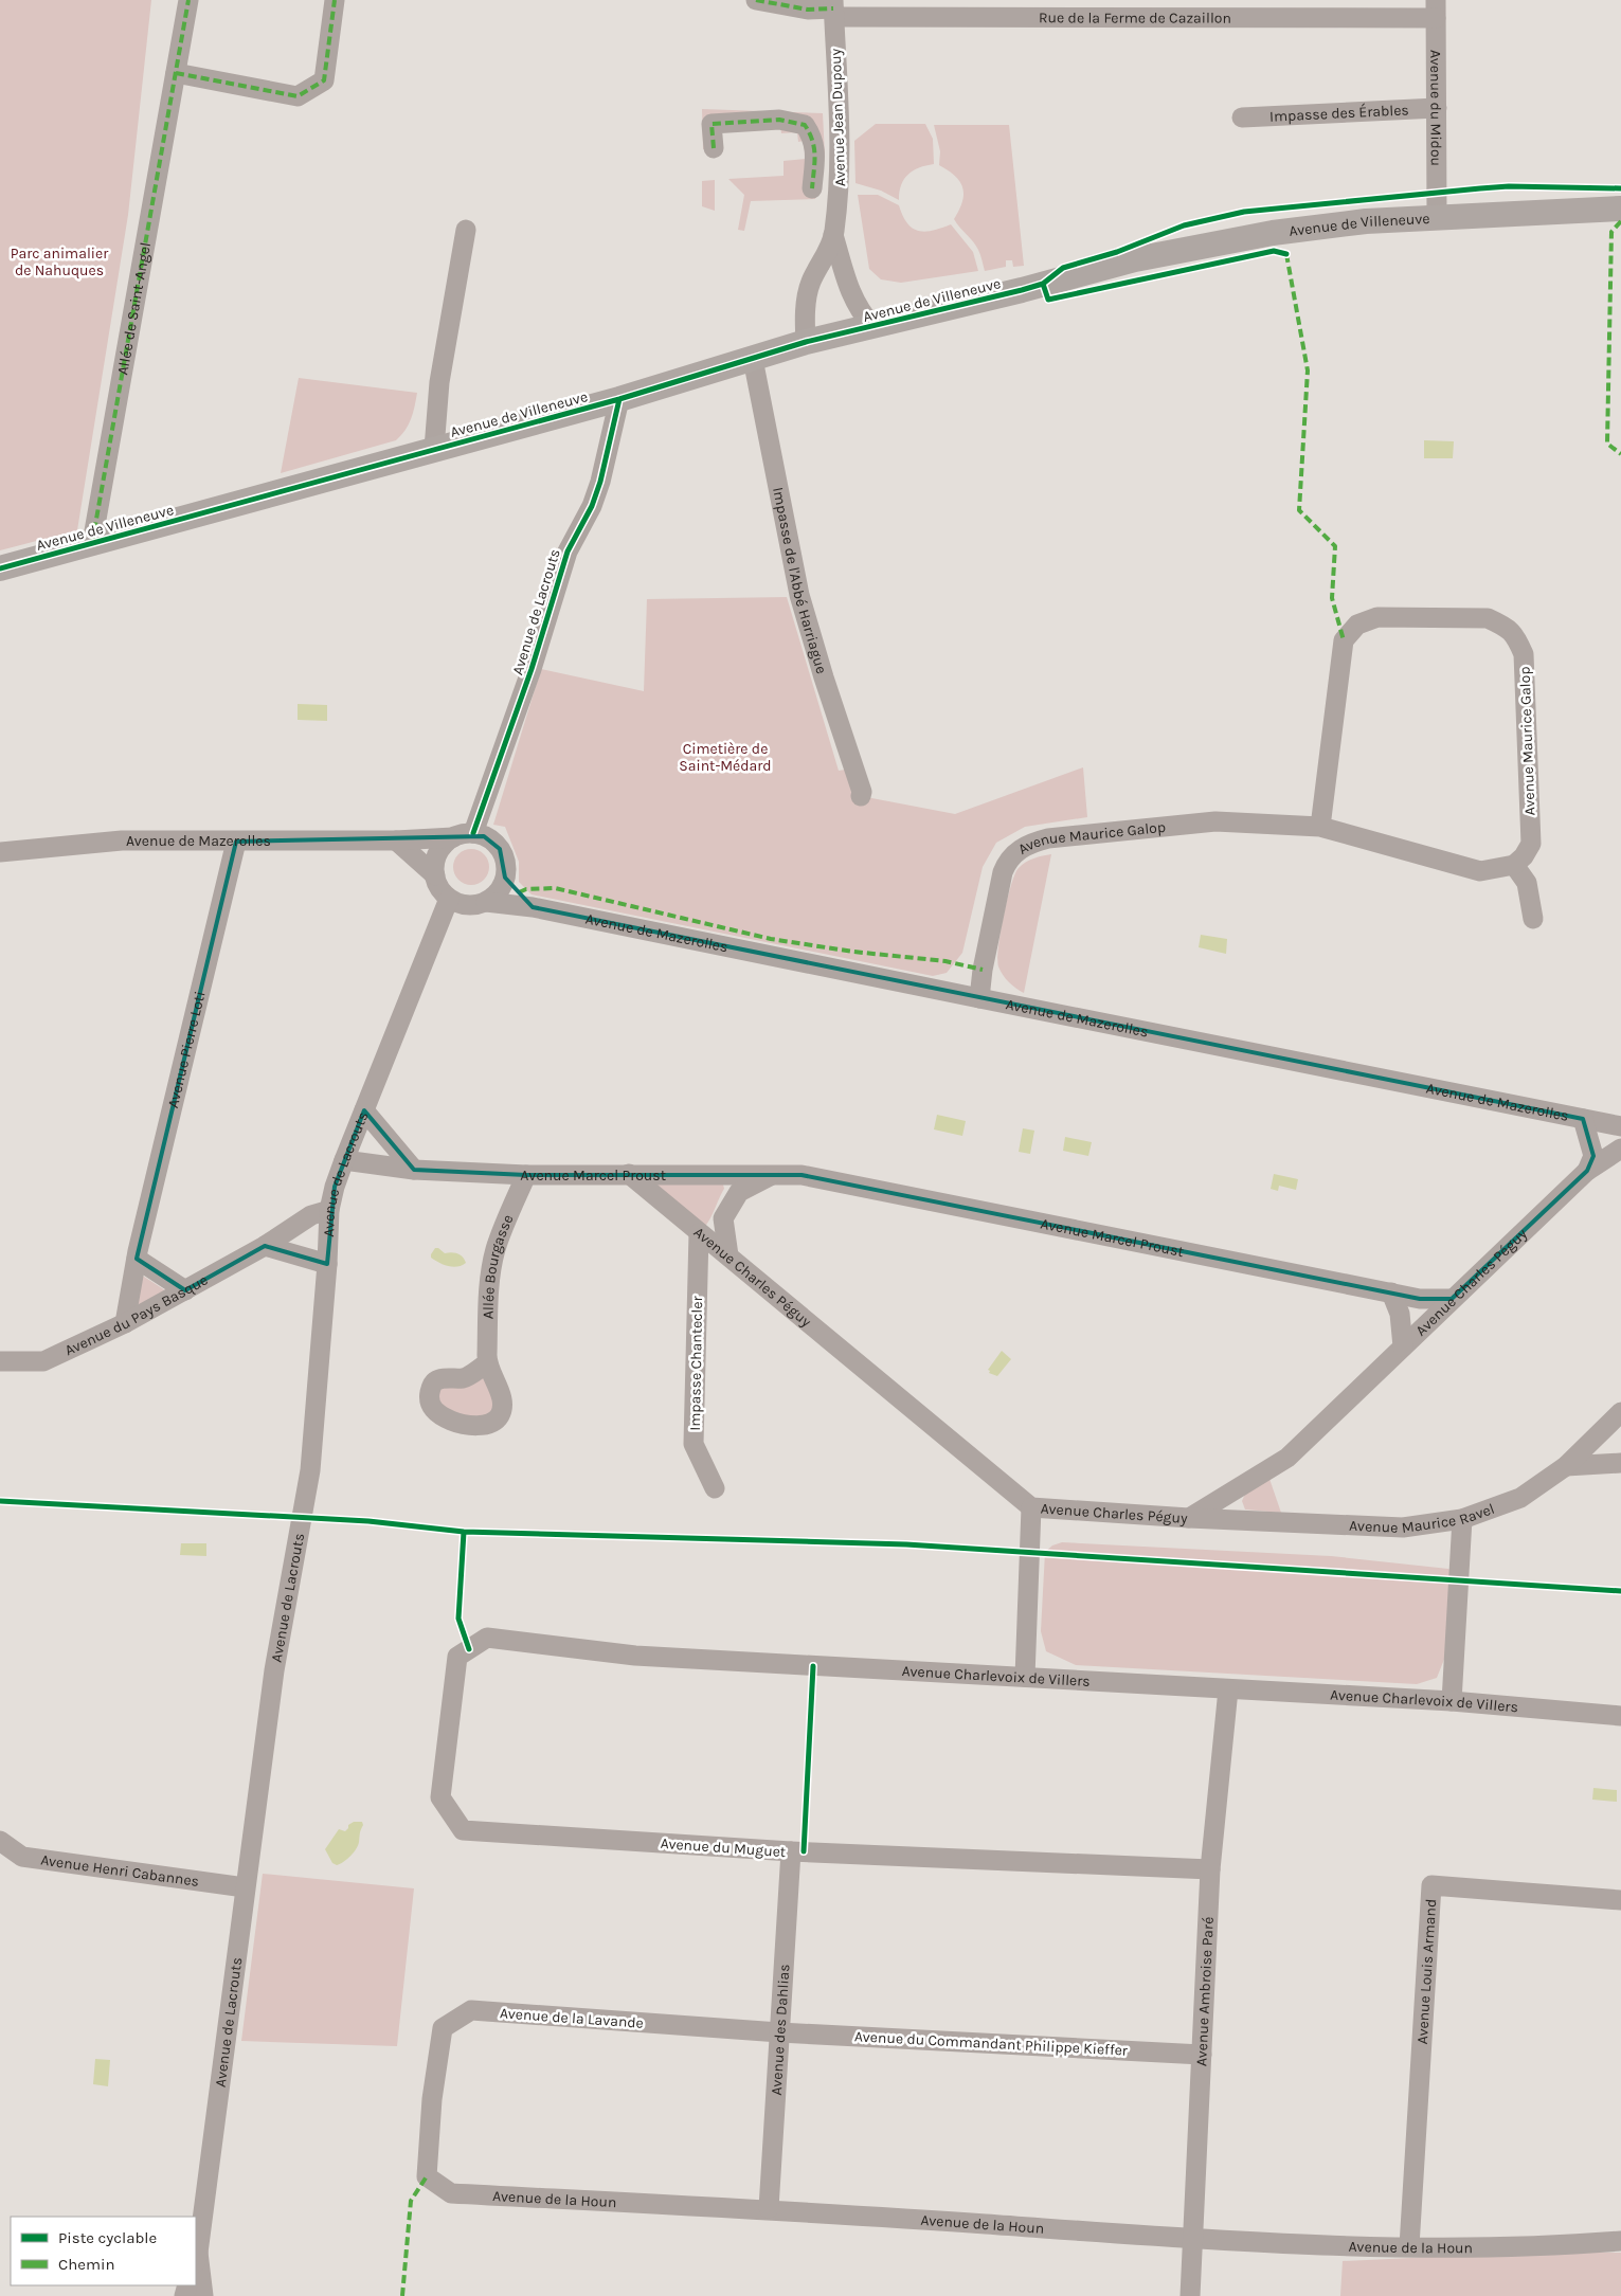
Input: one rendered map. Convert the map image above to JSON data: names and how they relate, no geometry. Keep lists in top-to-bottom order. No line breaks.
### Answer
{"streets":{"main road":["Avenue de Villeneuve"],"street":["Rue de la Ferme de Cazaillon","Avenue du Midou","Impasse des Érables","Avenue Jean Dupouy","Allée de Saint-Angel","Impasse de l'Abbé Harriague","Avenue de Lacrouts","Avenue Maurice Galop","Avenue de Mazerolles","Avenue Pierre Loti","Avenue Marcel Proust","Allée Bourgasse","Avenue Charles Péguy","Avenue du Pays Basque","Impasse Chantecler","Avenue Maurice Ravel","Avenue Charlevoix de Villers","Avenue du Muguet","Avenue Henri Cabannes","Avenue Louis Armand","Avenue Ambroise Paré","Avenue de la Lavande","Avenue des Dahlias","Avenue du Commandant Philippe Kieffer","Avenue de la Houn"]},"crossings":[["Rue de la Ferme de Cazaillon","Avenue du Midou"],["Rue de la Ferme de Cazaillon","Avenue Jean Dupouy"],["Avenue du Midou","Impasse des Érables"],["Avenue du Midou","Avenue de Villeneuve"],["Avenue Jean Dupouy","Avenue de Villeneuve"],["Avenue de Villeneuve","Allée de Saint-Angel"],["Avenue de Villeneuve","Impasse de l'Abbé Harriague"],["Avenue de Villeneuve","Avenue de Lacrouts"],["Avenue de Lacrouts","Avenue de Mazerolles"],["Avenue de Lacrouts","Avenue Marcel Proust"],["Avenue de Lacrouts","Avenue du Pays Basque"],["Avenue de Lacrouts","Avenue Henri Cabannes"],["Avenue Maurice Galop","Avenue de Mazerolles"],["Avenue de Mazerolles","Avenue Pierre Loti"],["Avenue Pierre Loti","Avenue du Pays Basque"],["Avenue Marcel Proust","Allée Bourgasse"],["Avenue Marcel Proust","Avenue Charles Péguy"],["Avenue Charles Péguy","Impasse Chantecler"],["Avenue Charles Péguy","Avenue Maurice Ravel"],["Avenue Charlevoix de Villers","Avenue du Muguet"],["Avenue Charlevoix de Villers","Avenue Ambroise Paré"],["Avenue du Muguet","Avenue Ambroise Paré"],["Avenue du Muguet","Avenue des Dahlias"],["Avenue Louis Armand","Avenue de la Houn"],["Avenue Ambroise Paré","Avenue du Commandant Philippe Kieffer"],["Avenue Ambroise Paré","Avenue de la Houn"],["Avenue de la Lavande","Avenue des Dahlias"],["Avenue de la Lavande","Avenue du Commandant Philippe Kieffer"],["Avenue de la Lavande","Avenue de la Houn"],["Avenue des Dahlias","Avenue du Commandant Philippe Kieffer"],["Avenue des Dahlias","Avenue de la Houn"]],"parks":["Parc animalier de Nahuques","Cimetière de Saint-Médard"],"legend":["Piste cyclable","Chemin"]}
